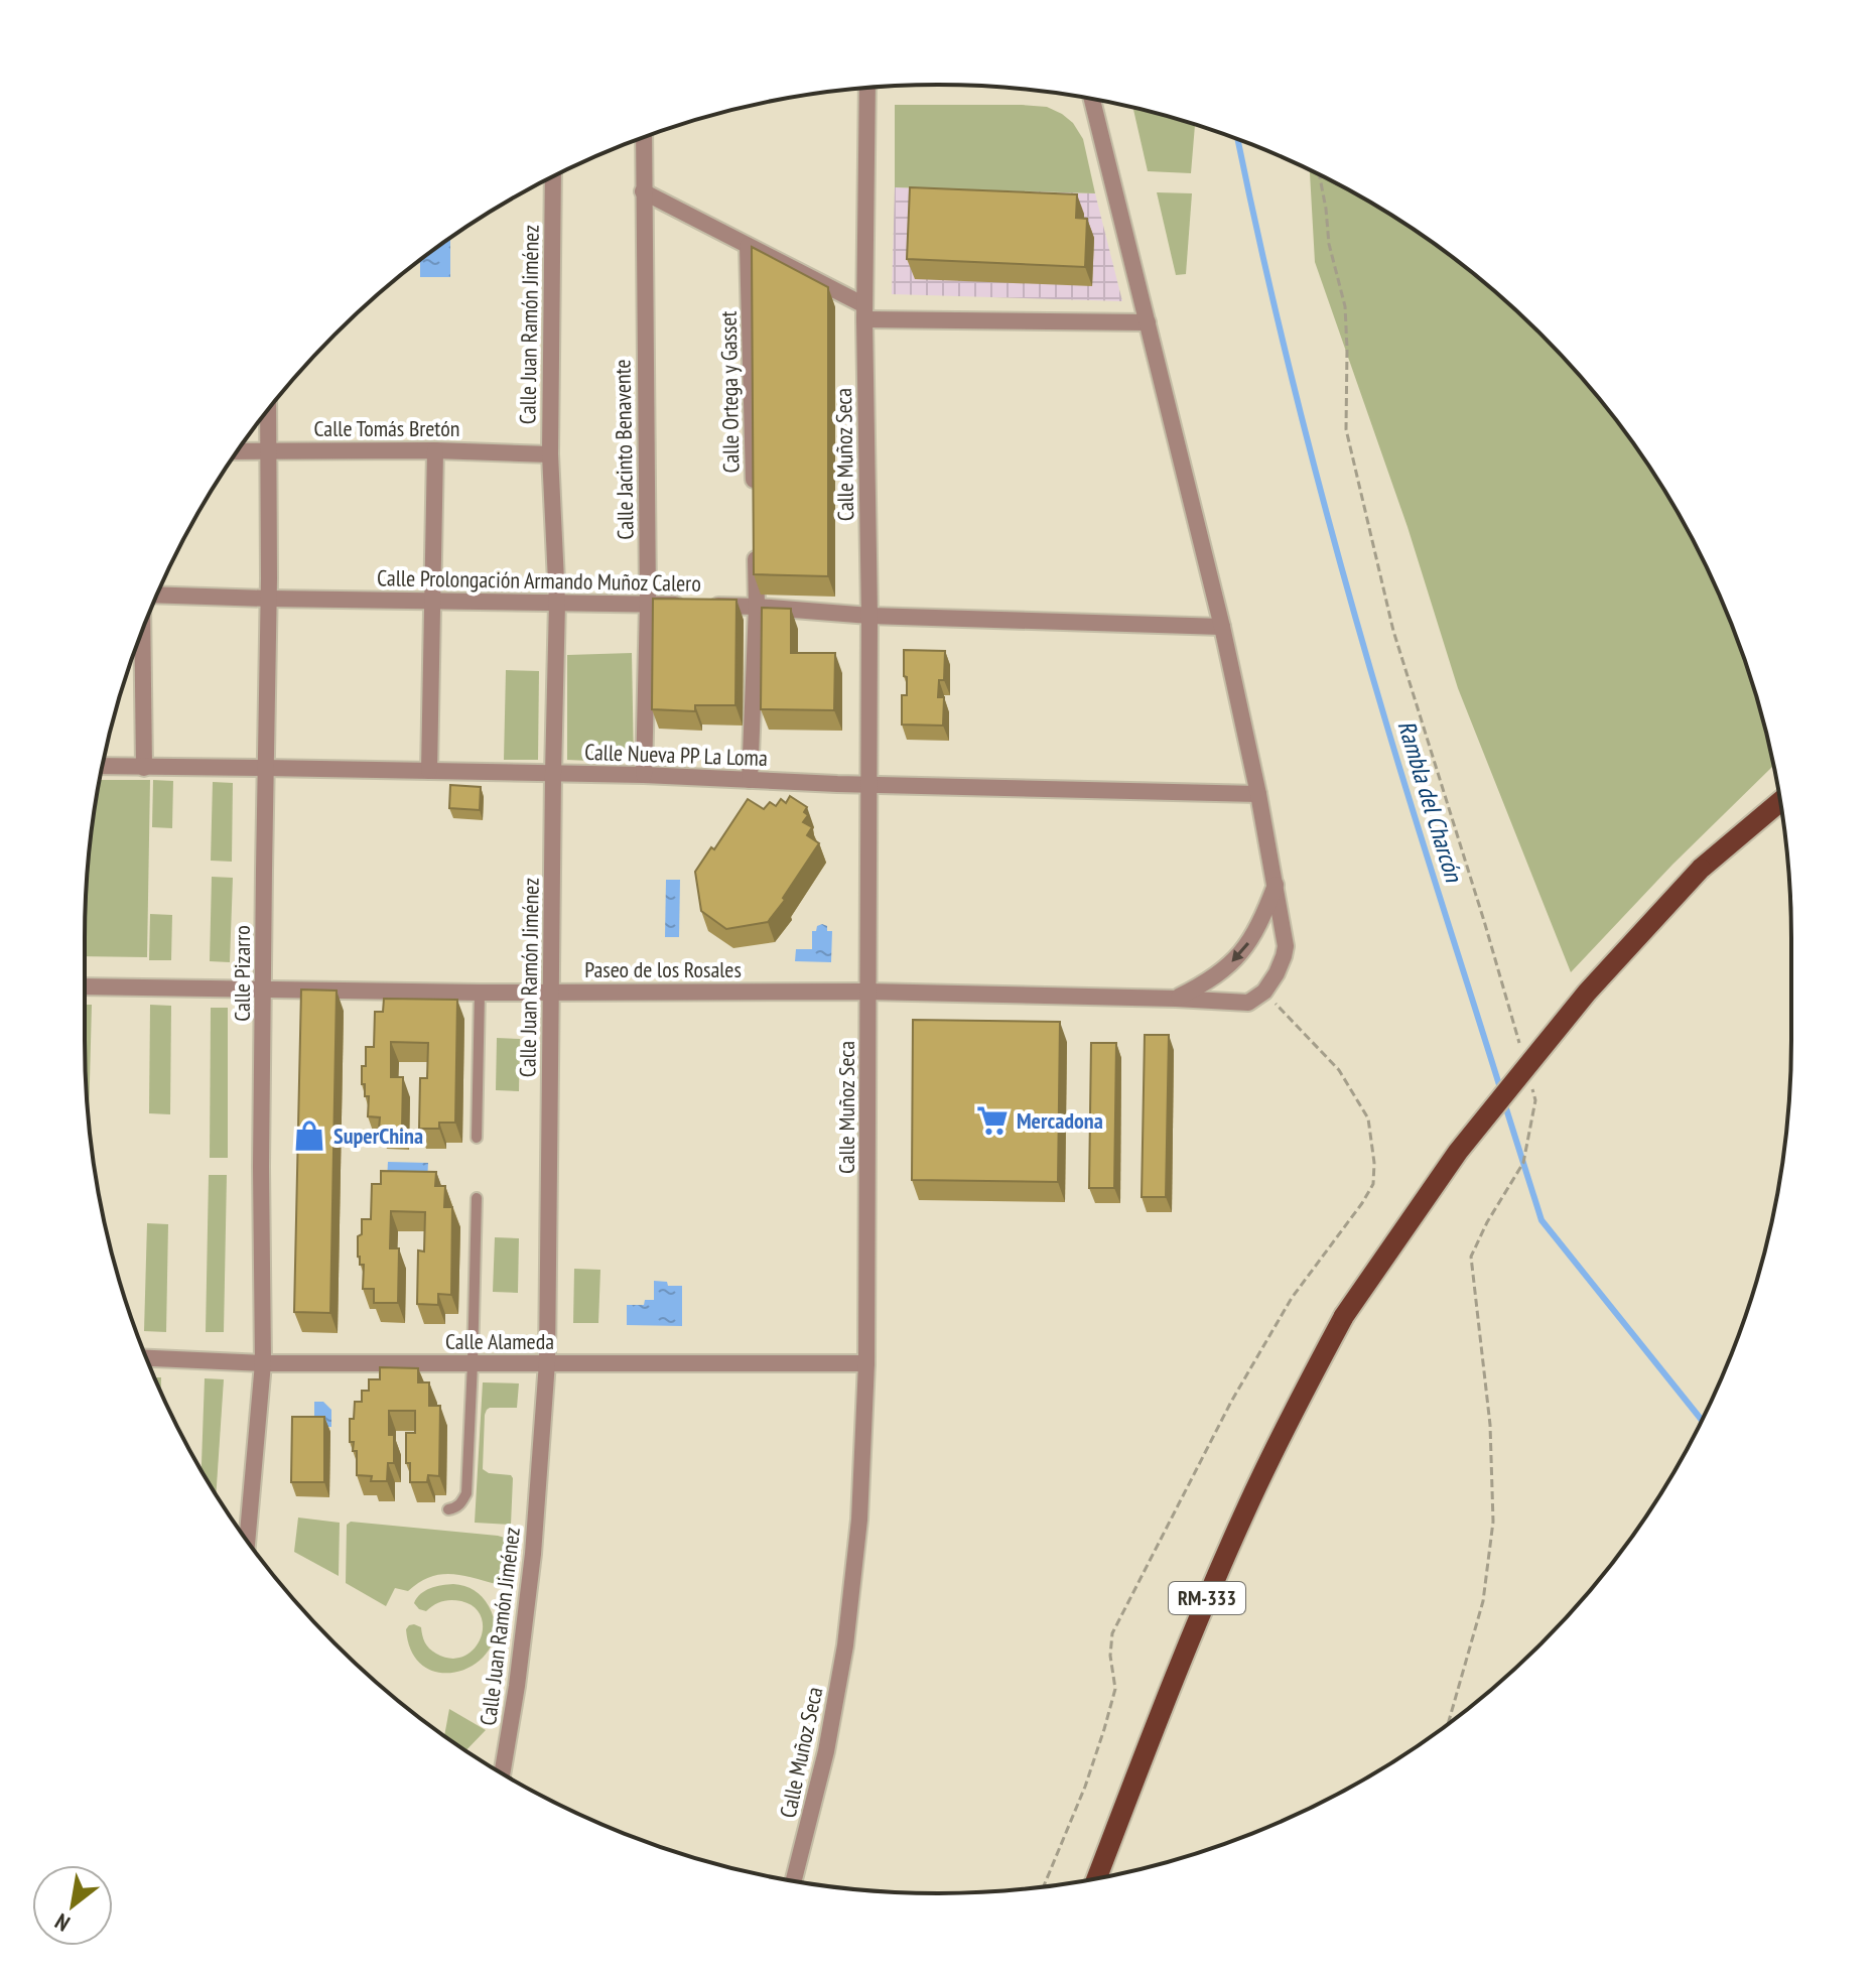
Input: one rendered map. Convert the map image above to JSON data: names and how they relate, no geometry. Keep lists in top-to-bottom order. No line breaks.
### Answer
{"streets":{"main road":["RM-333"],"street":["Calle Juan Ramón Jiménez","Calle Ortega y Gasset","Calle Tomás Bretón","Calle Jacinto Benavente","Calle Muñoz Seca","Calle Prolongación Armando Muñoz Calero","Calle Nueva PP La Loma","Paseo de los Rosales","Calle Pizarro","Calle Alameda"]},"crossings":[["Calle Juan Ramón Jiménez","Calle Tomás Bretón"],["Calle Juan Ramón Jiménez","Calle Prolongación Armando Muñoz Calero"],["Calle Juan Ramón Jiménez","Calle Nueva PP La Loma"],["Calle Juan Ramón Jiménez","Paseo de los Rosales"],["Calle Juan Ramón Jiménez","Calle Alameda"],["Calle Tomás Bretón","Calle Pizarro"],["Calle Jacinto Benavente","Calle Prolongación Armando Muñoz Calero"],["Calle Jacinto Benavente","Calle Nueva PP La Loma"],["Calle Muñoz Seca","Calle Prolongación Armando Muñoz Calero"],["Calle Muñoz Seca","Calle Nueva PP La Loma"],["Calle Muñoz Seca","Paseo de los Rosales"],["Calle Muñoz Seca","Calle Alameda"],["Calle Prolongación Armando Muñoz Calero","Calle Pizarro"],["Calle Nueva PP La Loma","Calle Pizarro"],["Paseo de los Rosales","Calle Pizarro"],["Calle Pizarro","Calle Alameda"]],"water":["Rambla del Charcón"],"places":{"supermarket":["Mercadona"],"shop":["SuperChina"]},"north":"bottom left"}
